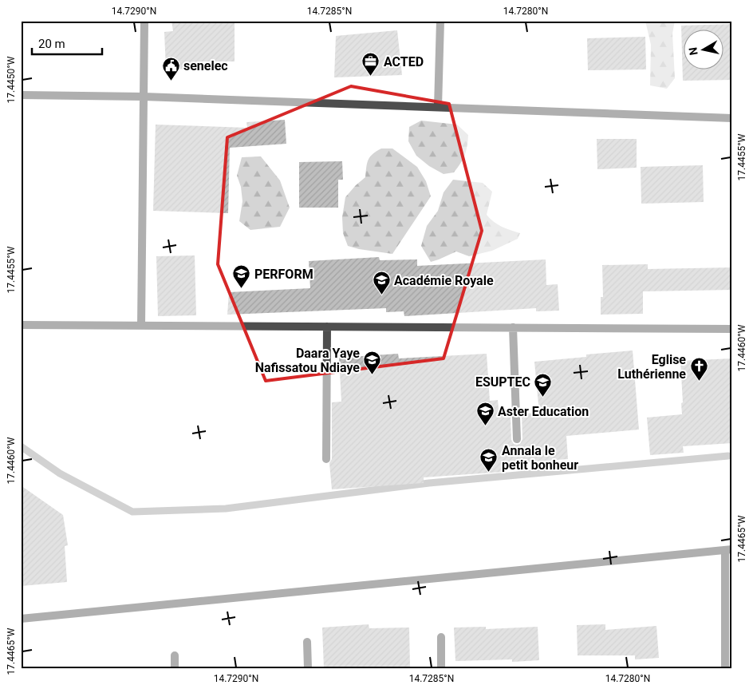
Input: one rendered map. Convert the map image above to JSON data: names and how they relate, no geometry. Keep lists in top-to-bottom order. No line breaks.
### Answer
{"places":{"office":["ACTED"],"public building":["senelec"],"school or university":["PERFORM","Académie Royale","Daara Yaye Nafissatou Ndiaye","ESUPTEC","Aster Education","Annala le petit bonheur"],"church":["Eglise Luthérienne"]},"scale_bar":"20 m","north":"left","coordinates":["14.7290°N","14.7285°N","14.7280°N","17.4450°W","17.4455°W","17.4460°W","17.4465°W"]}
